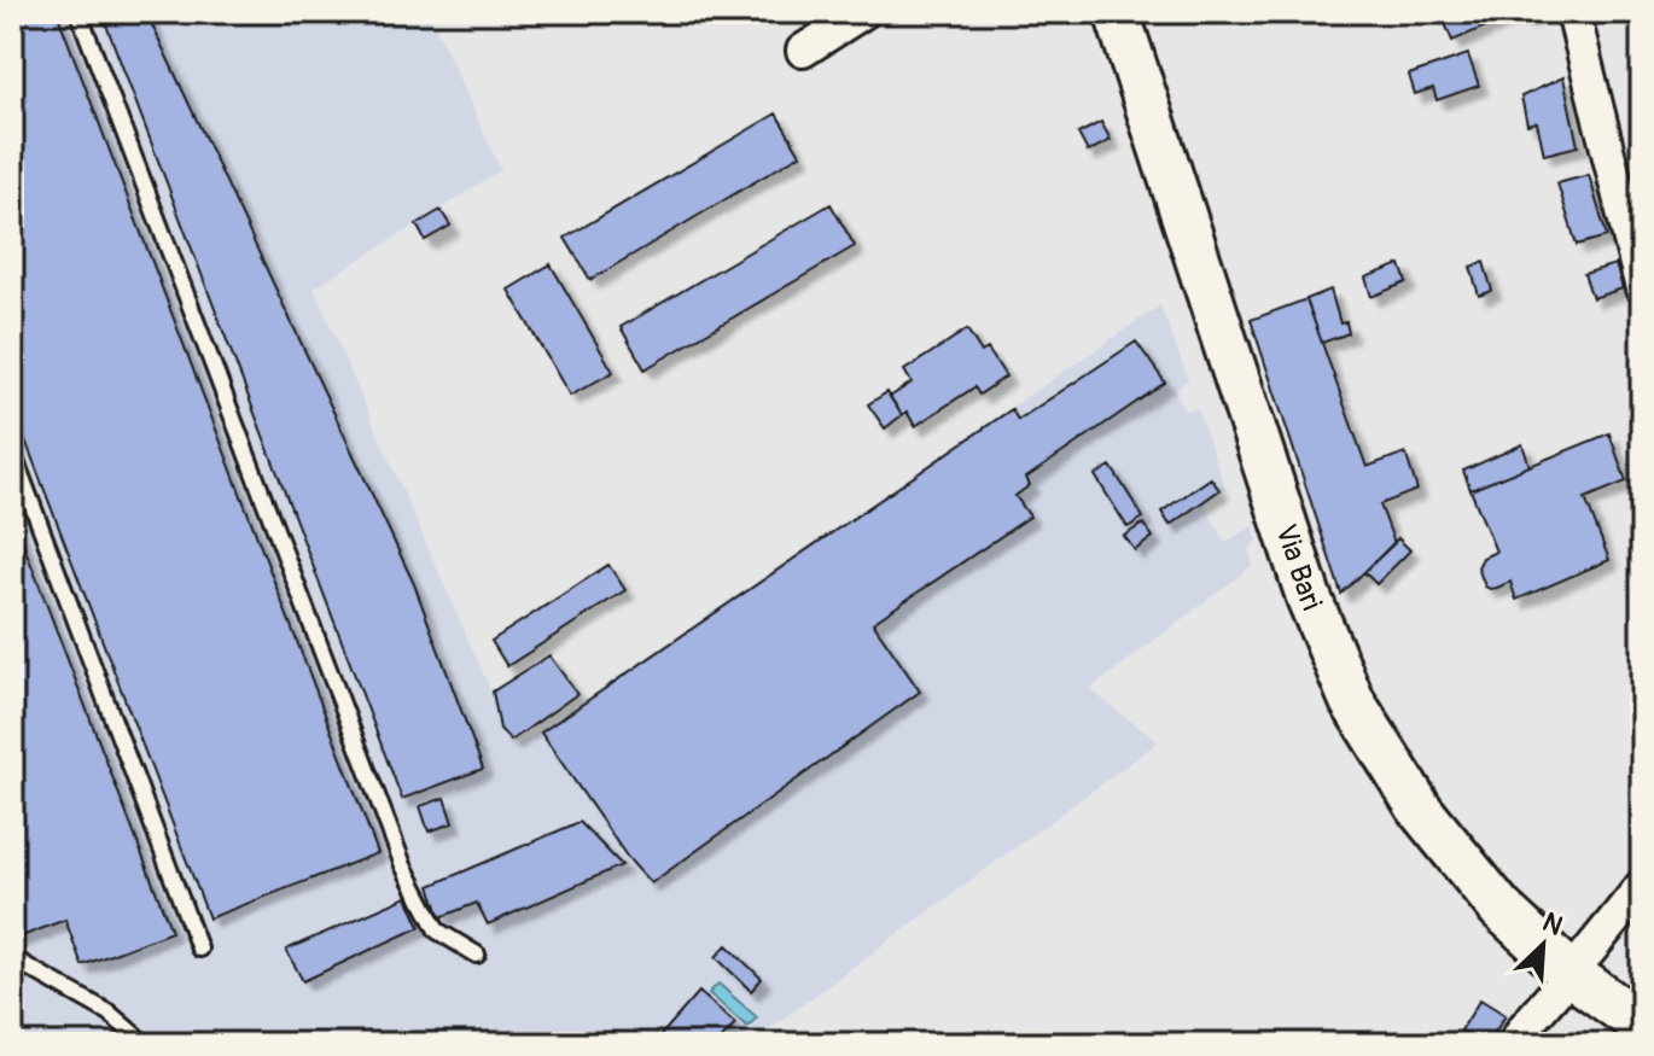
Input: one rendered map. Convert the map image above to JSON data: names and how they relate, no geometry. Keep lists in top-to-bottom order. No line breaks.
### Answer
{"streets":{"main road":["Via Bari"]},"north":"top right"}
